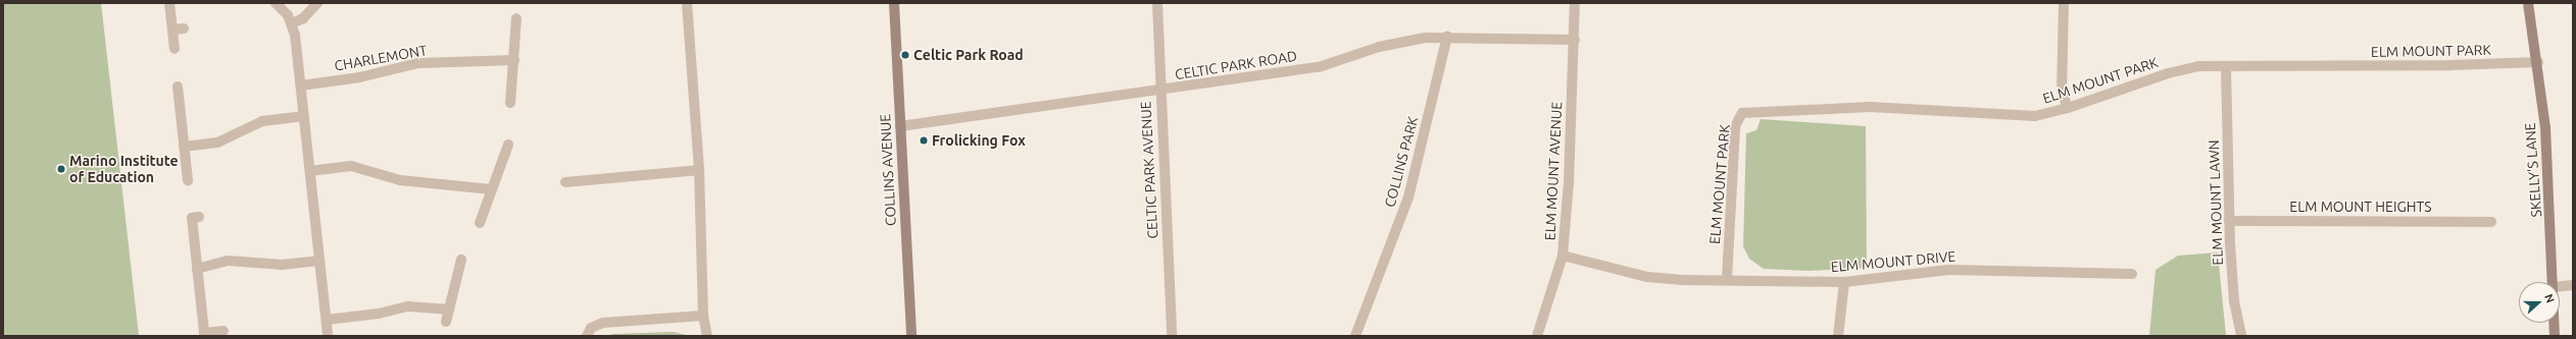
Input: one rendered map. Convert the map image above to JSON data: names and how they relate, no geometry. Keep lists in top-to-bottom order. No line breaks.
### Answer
{"streets":{"street":["ELM MOUNT PARK","CHARLEMONT","CELTIC PARK ROAD","COLLINS PARK","COLLINS AVENUE","CELTIC PARK AVENUE","SKELLY'S LANE","ELM MOUNT AVENUE","ELM MOUNT LAWN","ELM MOUNT HEIGHTS","ELM MOUNT DRIVE"]},"crossings":[["ELM MOUNT PARK","SKELLY'S LANE"],["ELM MOUNT PARK","ELM MOUNT LAWN"],["ELM MOUNT PARK","ELM MOUNT DRIVE"],["CELTIC PARK ROAD","COLLINS PARK"],["CELTIC PARK ROAD","COLLINS AVENUE"],["CELTIC PARK ROAD","CELTIC PARK AVENUE"],["CELTIC PARK ROAD","ELM MOUNT AVENUE"],["ELM MOUNT AVENUE","ELM MOUNT DRIVE"],["ELM MOUNT LAWN","ELM MOUNT HEIGHTS"]],"places":["Celtic Park Road","Frolicking Fox","Marino Institute of Education"],"north":"right"}
